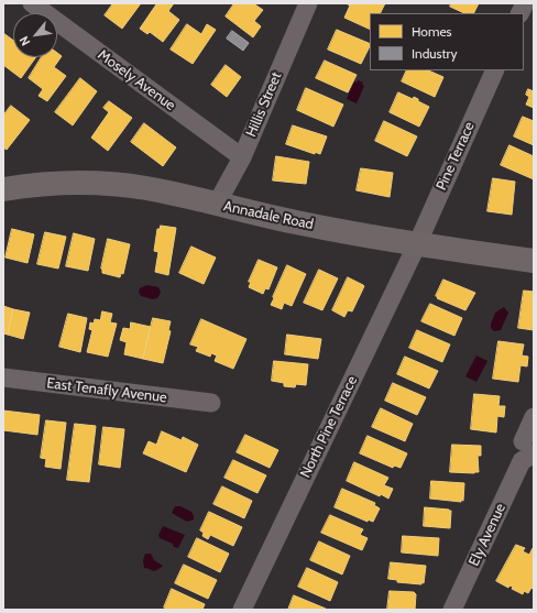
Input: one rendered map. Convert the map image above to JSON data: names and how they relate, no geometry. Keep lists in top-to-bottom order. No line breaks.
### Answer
{"streets":{"street":["Mosely Avenue","Hillis Street","Pine Terrace","Annadale Road","East Tenafly Avenue","North Pine Terrace","Ely Avenue"]},"crossings":[["Mosely Avenue","Hillis Street"],["Hillis Street","Annadale Road"],["Pine Terrace","Annadale Road"],["Pine Terrace","North Pine Terrace"],["Annadale Road","North Pine Terrace"]],"legend":["Homes","Industry"],"north":"bottom left"}
